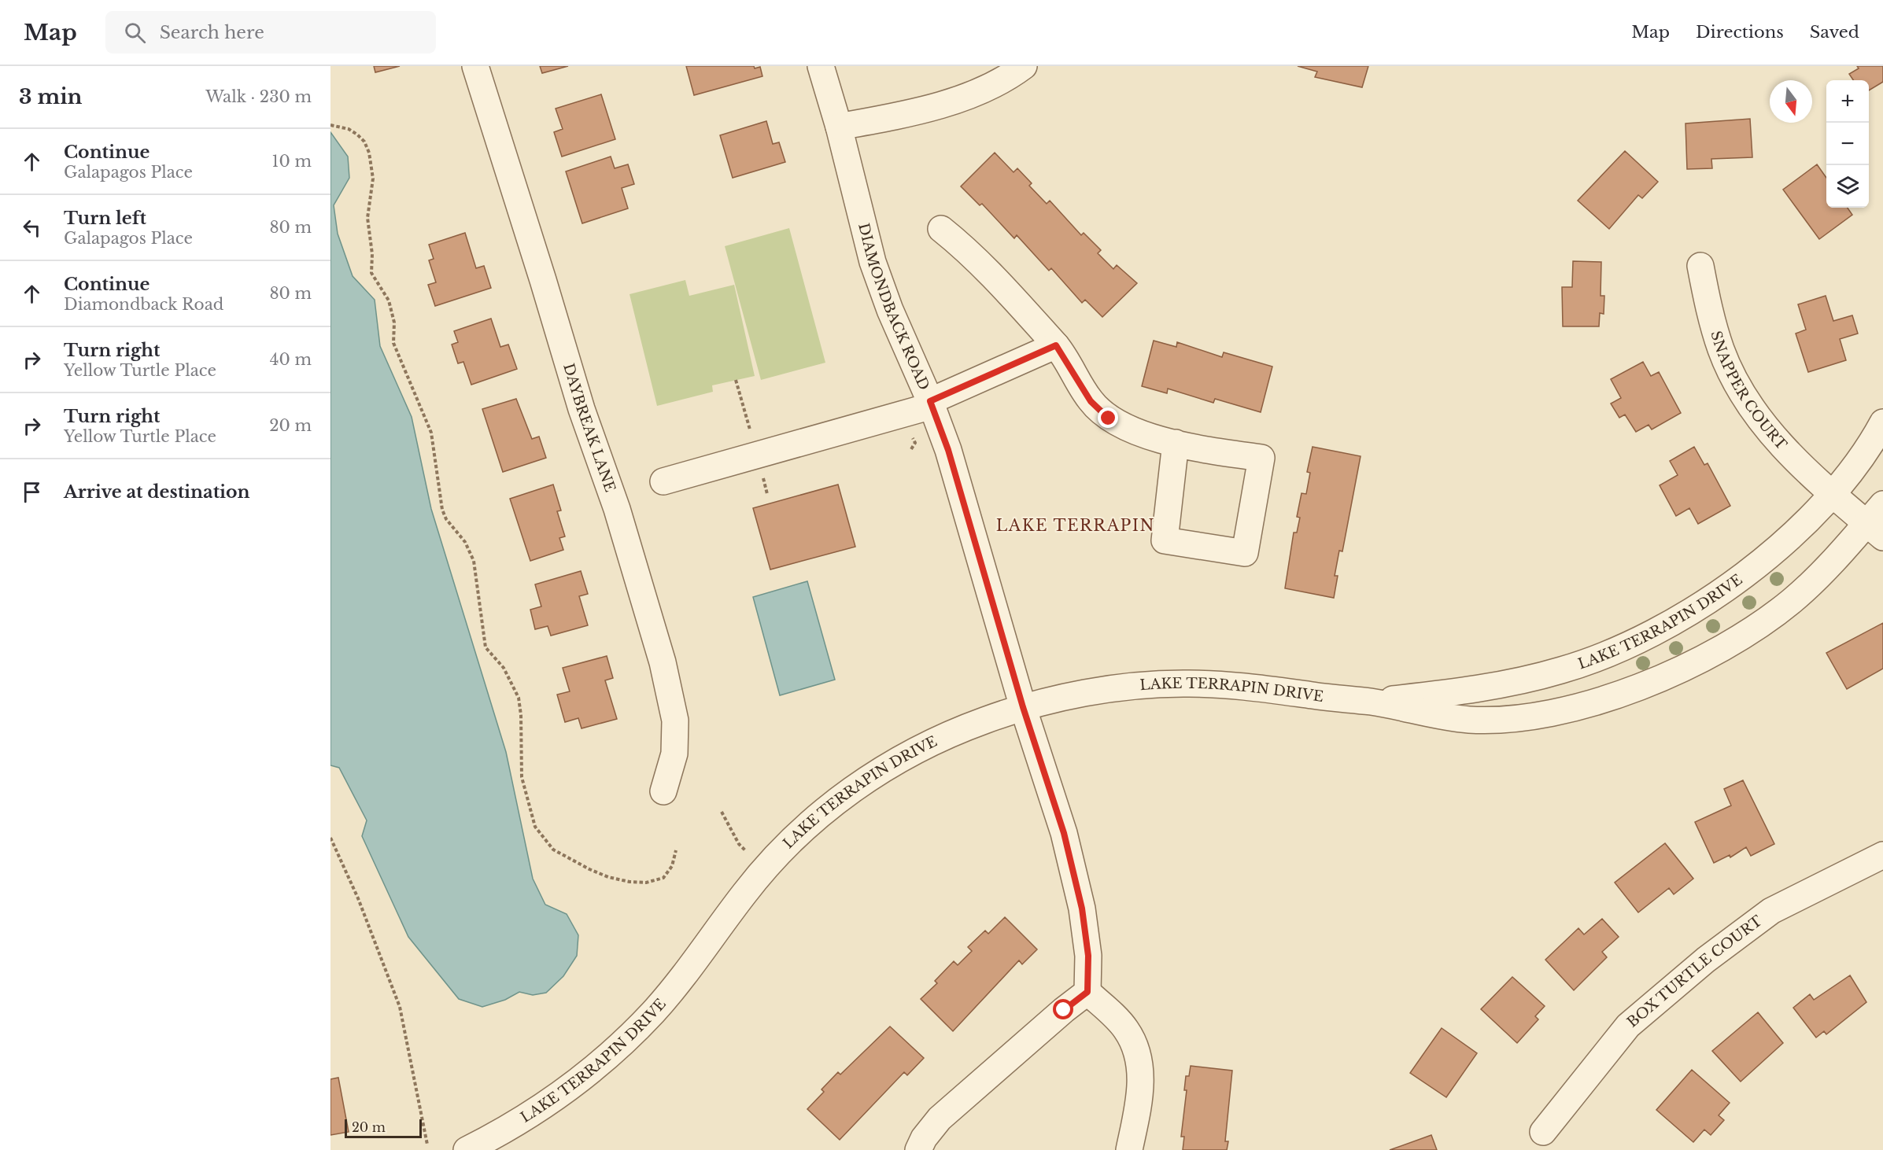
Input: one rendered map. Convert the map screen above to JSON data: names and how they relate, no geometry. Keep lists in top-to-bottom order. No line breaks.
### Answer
{"streets":{"street":["DIAMONDBACK ROAD","SNAPPER COURT","DAYBREAK LANE","LAKE TERRAPIN DRIVE","BOX TURTLE COURT"]},"crossings":[["DIAMONDBACK ROAD","LAKE TERRAPIN DRIVE"],["SNAPPER COURT","LAKE TERRAPIN DRIVE"]],"districts":["LAKE TERRAPIN"],"scale_bar":"20 m","north":"bottom","page":{"header":"Map","search":"Search here","nav":["Map","Directions","Saved"],"heading":["3 min","Walk · 230 m"],"map_buttons":["+","−"],"list":[["Continue","Galapagos Place","10 m"],["Turn left","Galapagos Place","80 m"],["Continue","Diamondback Road","80 m"],["Turn right","Yellow Turtle Place","40 m"],["Turn right","Yellow Turtle Place","20 m"],"Arrive at destination"],"scale":"20 m"}}
